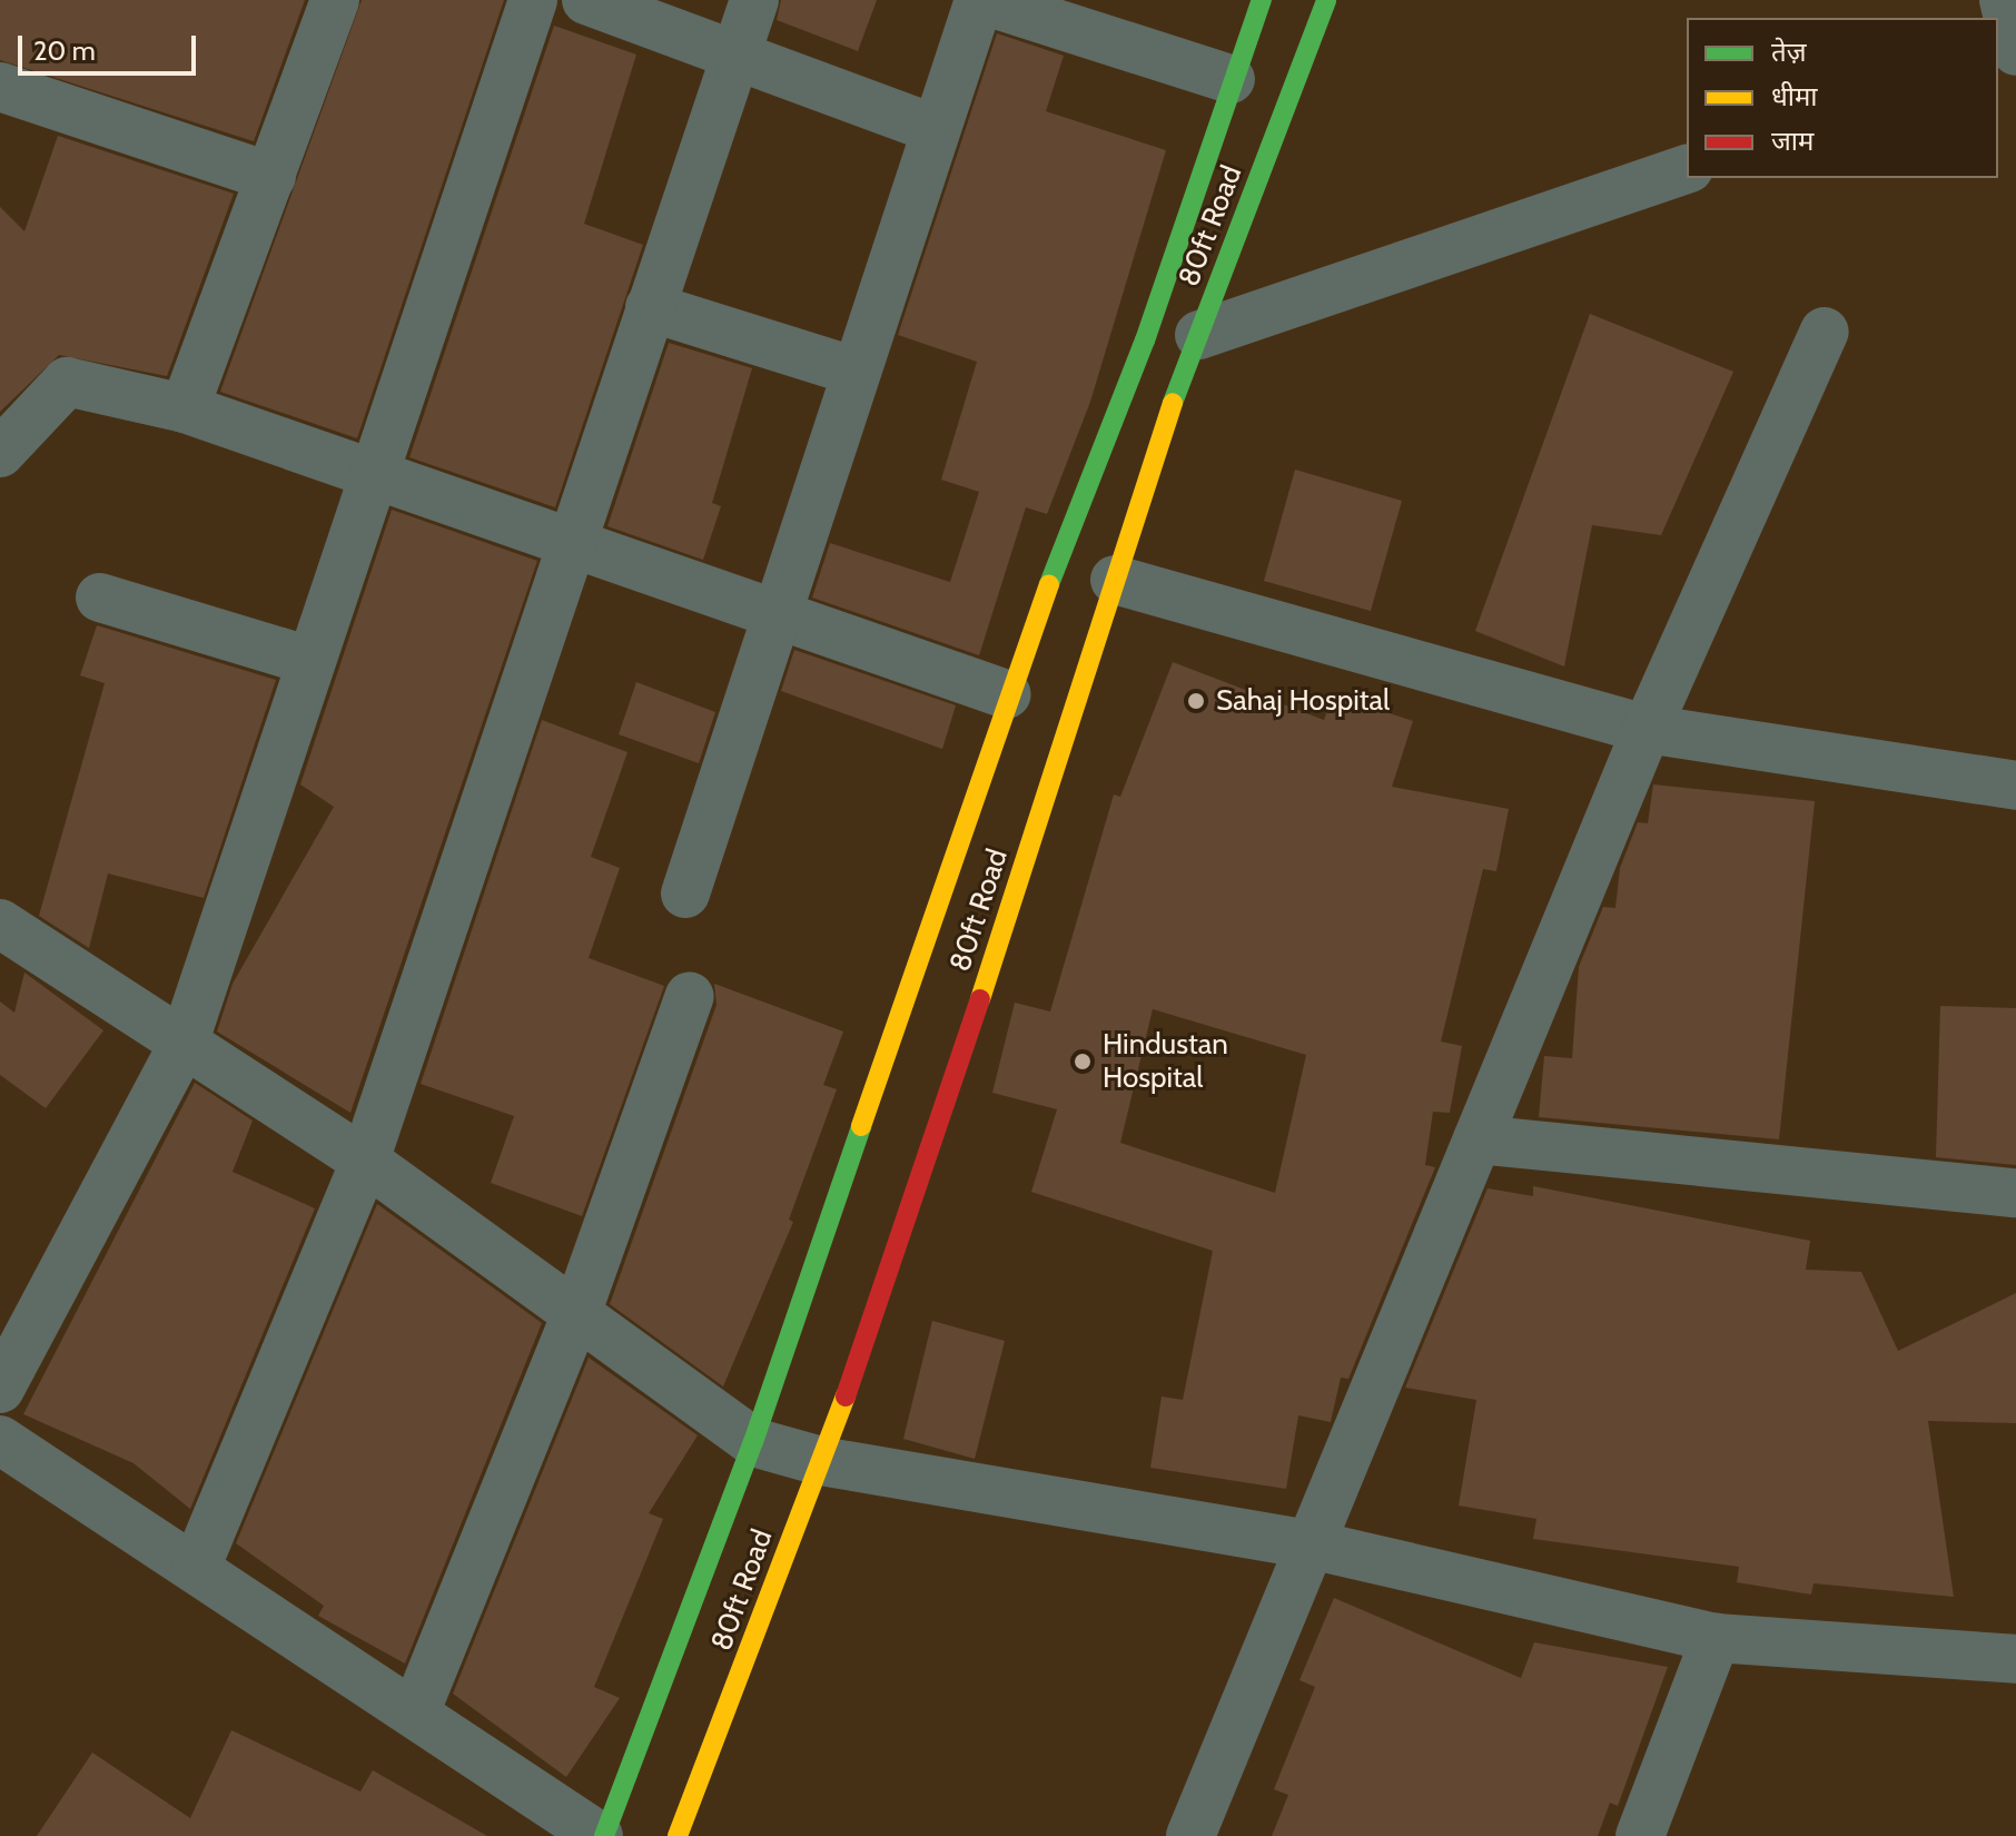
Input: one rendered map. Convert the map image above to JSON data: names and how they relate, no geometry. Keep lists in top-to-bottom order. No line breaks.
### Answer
{"streets":{"main road":["80ft Road"]},"places":["Sahaj Hospital","Hindustan Hospital"],"legend":["तेज़","धीमा","जाम"],"scale_bar":"20 m"}
